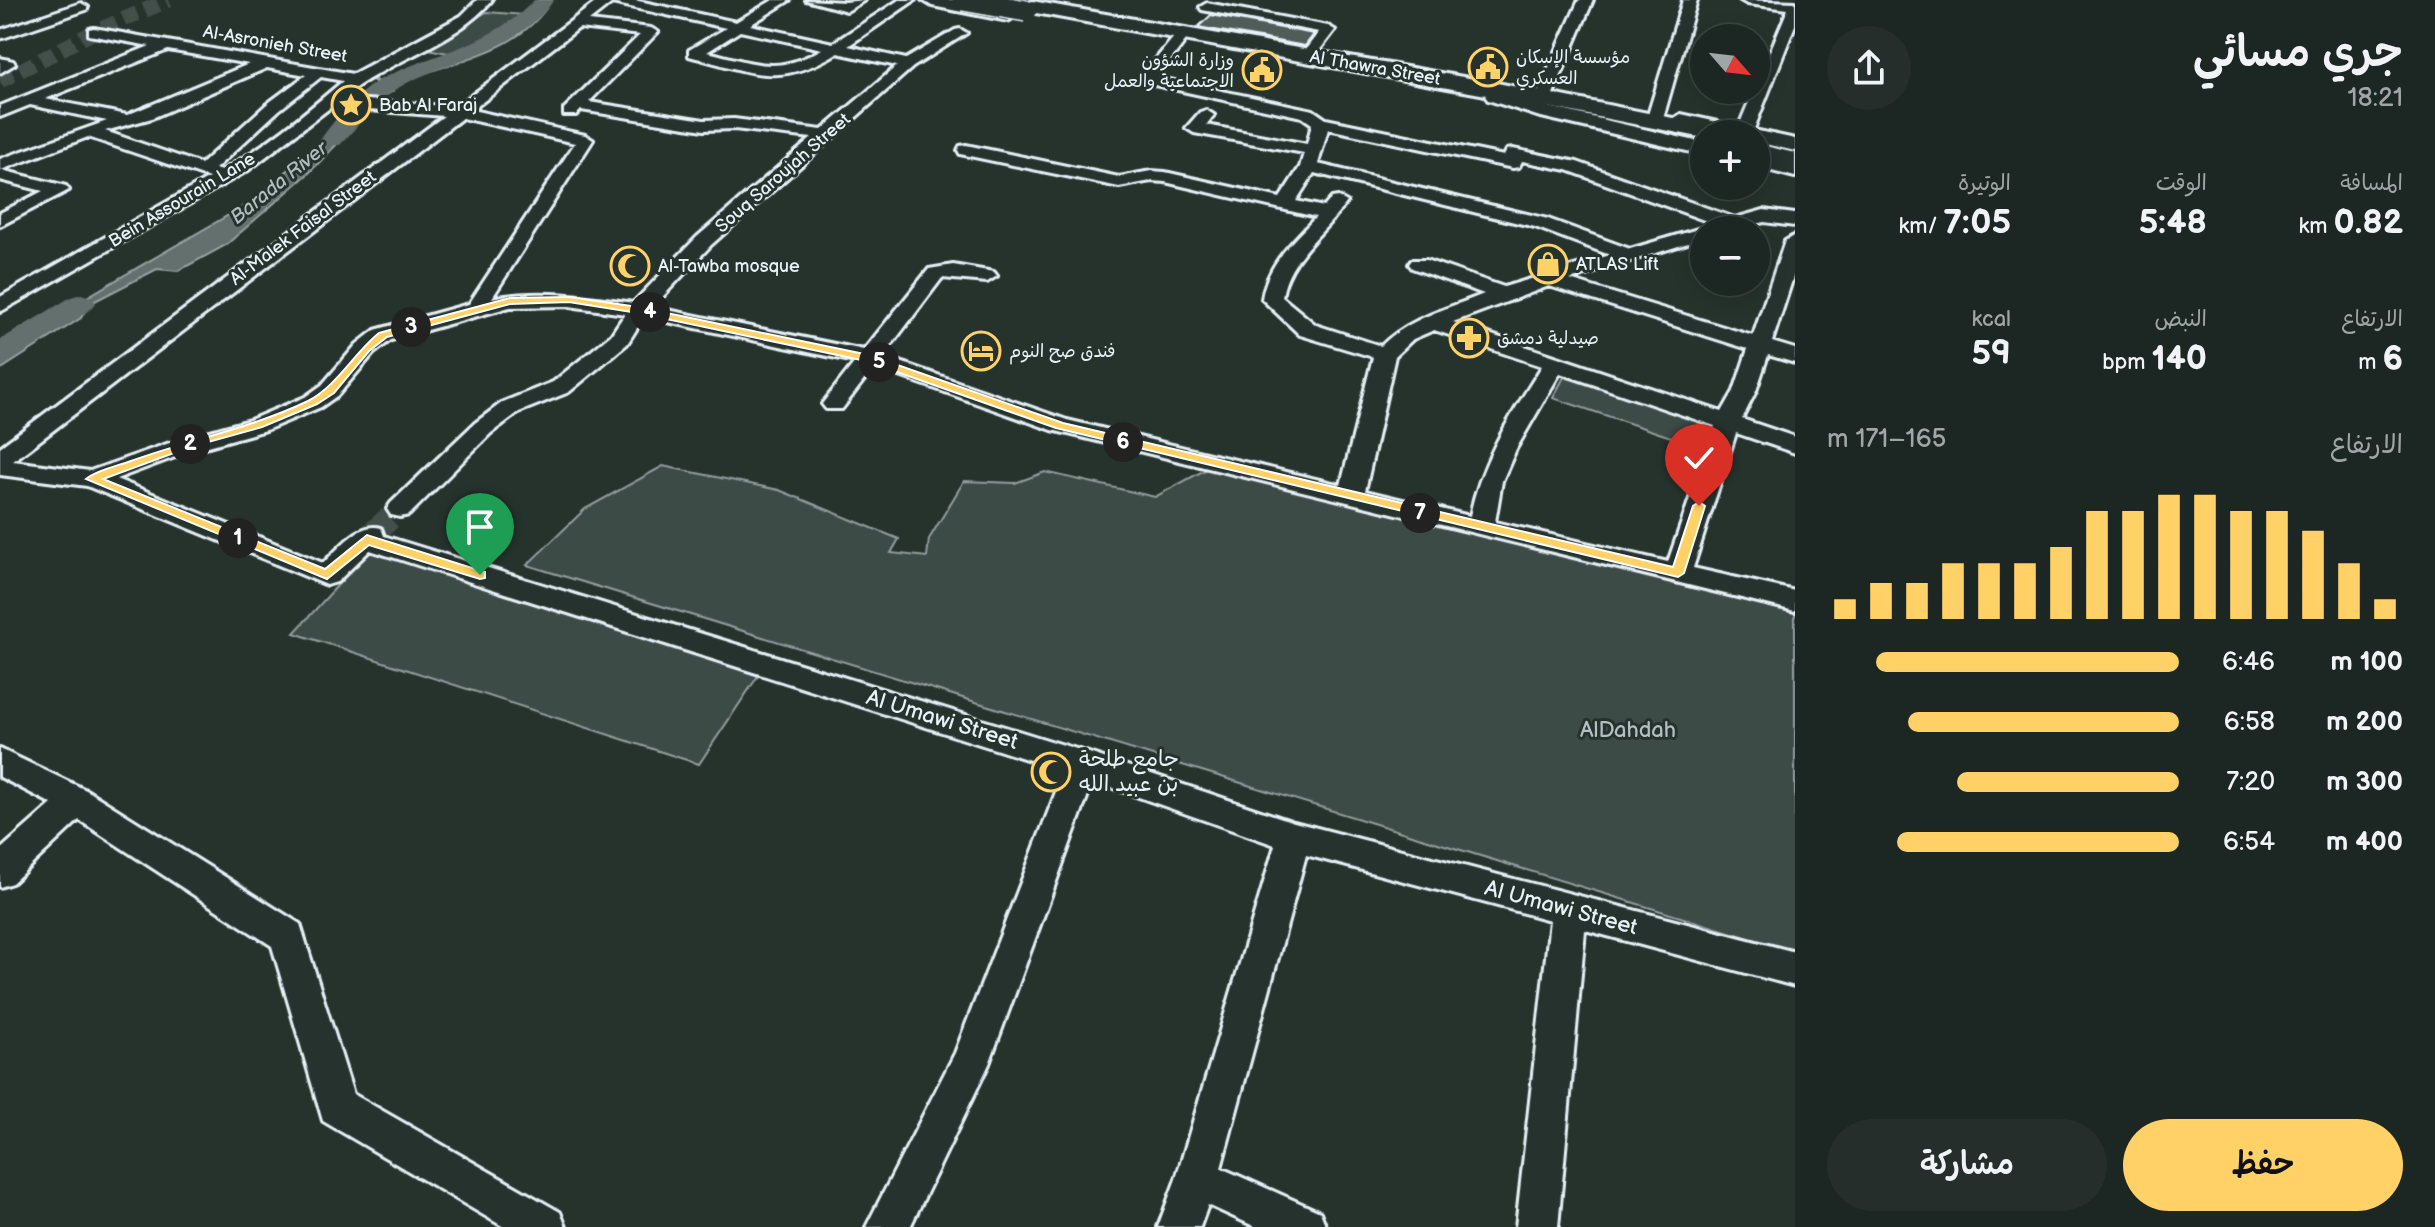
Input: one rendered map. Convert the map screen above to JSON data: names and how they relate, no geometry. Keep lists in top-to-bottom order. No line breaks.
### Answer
{"streets":{"highway":["Al Thawra Street"],"street":["Al-Asronieh Street","Souq Saroujah Street","Bein Assourain Lane","Al-Malek Faisal Street","Al Umawi Street"]},"crossings":[["Al-Asronieh Street","Bein Assourain Lane"]],"water":["Barada River"],"parks":["AlDahdah"],"places":{"public building":["مؤسسة الإسكان العسكري","وزارة الشؤون الاجتماعية والعمل"],"place":["Bab Al Faraj"],"shop":["ATLAS Lift"],"mosque":["Al-Tawba mosque","جامع طلحة بن عبيد الله"],"pharmacy":["صيدلية دمشق"],"hotel":["فندق صح النوم"]},"north":"bottom right","page":{"heading":["جري مسائي","18:21"],"map_buttons":["+","−"],"stats":[["المسافة","0.82 km"],["الوقت","5:48"],["الوتيرة","7:05 /km"],["الارتفاع","6 m"],["النبض","140 bpm"],["kcal","59"]],"pins":["4","3","5","6","2","7","1"],"chart":["الارتفاع","165–171 m"],"list":[{"name":"100 m","note":"6:46"},{"name":"200 m","note":"6:58"},{"name":"300 m","note":"7:20"},{"name":"400 m","note":"6:54"}],"buttons":["حفظ","مشاركة"]}}
